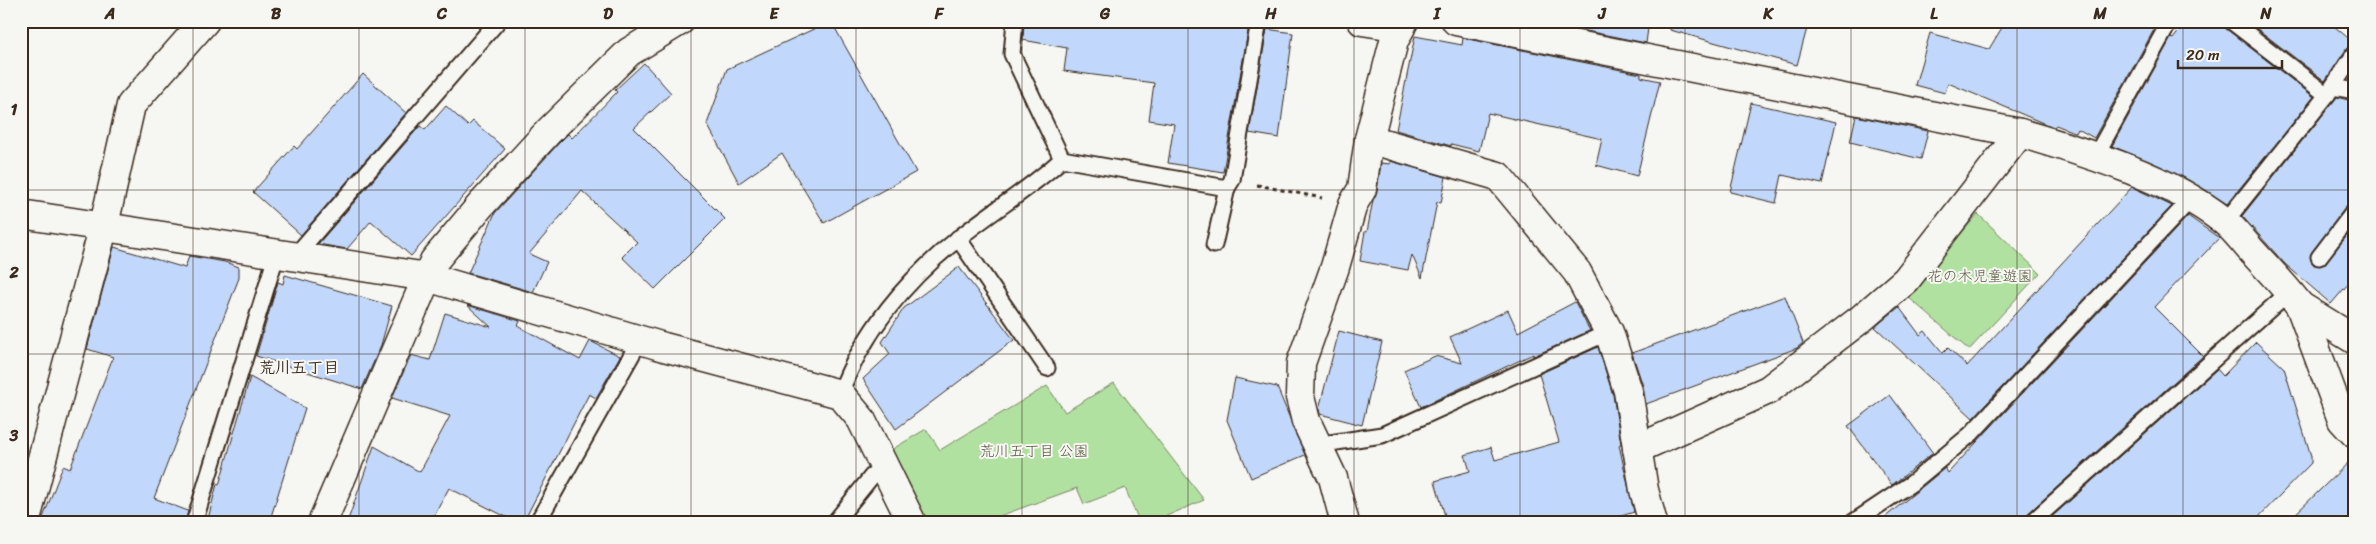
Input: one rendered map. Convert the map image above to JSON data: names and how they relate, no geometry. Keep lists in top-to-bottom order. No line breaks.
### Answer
{"districts":["荒川五丁目"],"parks":["花の木児童遊園","荒川五丁目 公園"],"scale_bar":"20 m","grid":{"columns":["A","B","C","D","E","F","G","H","I","J","K","L","M","N"],"rows":["1","2","3"]}}
